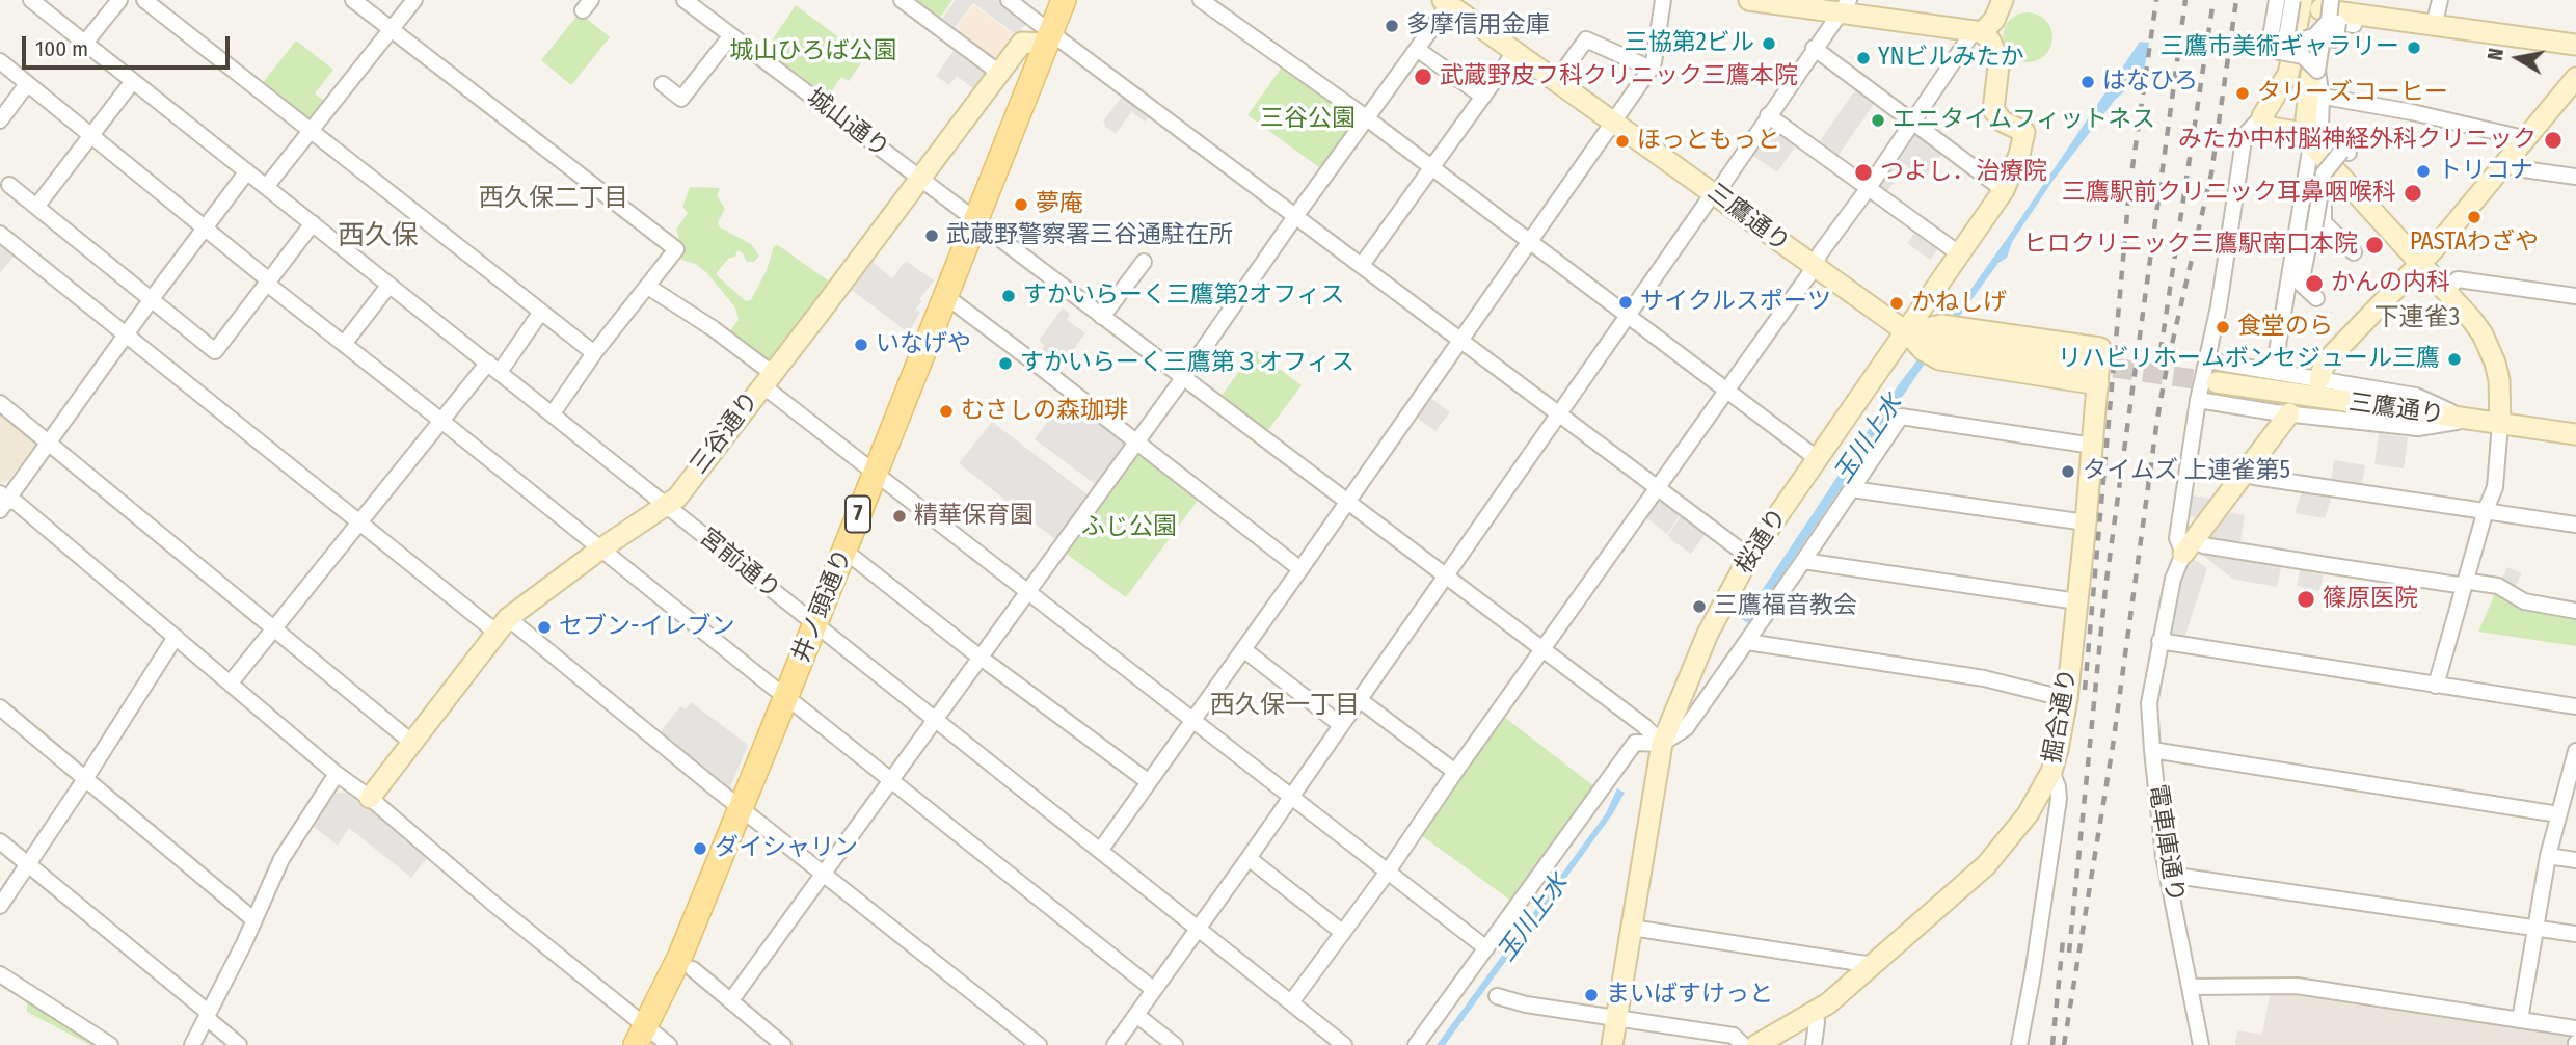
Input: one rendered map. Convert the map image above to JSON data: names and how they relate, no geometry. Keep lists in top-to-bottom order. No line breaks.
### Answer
{"streets":{"main road":["7","井ノ頭通り"],"street":["城山通り","三鷹通り","三谷通り","桜通り","宮前通り","掘合通り","電車庫通り"]},"crossings":[["城山通り","三谷通り"],["城山通り","桜通り"],["城山通り","井ノ頭通り"],["三鷹通り","桜通り"],["三鷹通り","掘合通り"],["三谷通り","宮前通り"],["三谷通り","井ノ頭通り"],["桜通り","掘合通り"],["宮前通り","井ノ頭通り"]],"districts":["西久保二丁目","西久保","下連雀3","西久保一丁目"],"water":["玉川上水"],"parks":["城山ひろば公園","三谷公園","ふじ公園"],"places":["多摩信用金庫","三協第2ビル","三鷹市美術ギャラリー","YNビルみたか","武蔵野皮フ科クリニック三鷹本院","はなひろ","タリーズコーヒー","エニタイムフィットネス","みたか中村脳神経外科クリニック","ほっともっと","トリコナ","つよし．治療院","三鷹駅前クリニック耳鼻咽喉科","夢庵","PASTAわざや","武蔵野警察署三谷通駐在所","ヒロクリニック三鷹駅南口本院","かんの内科","すかいらーく三鷹第2オフィス","サイクルスポーツ","かねしげ","食堂のら","いなげや","リハビリホームボンセジュール三鷹","すかいらーく三鷹第３オフィス","むさしの森珈琲","タイムズ 上連雀第5","精華保育園","篠原医院","三鷹福音教会","セブン-イレブン","ダイシャリン","まいばすけっと"],"scale_bar":"100 m","north":"left"}
